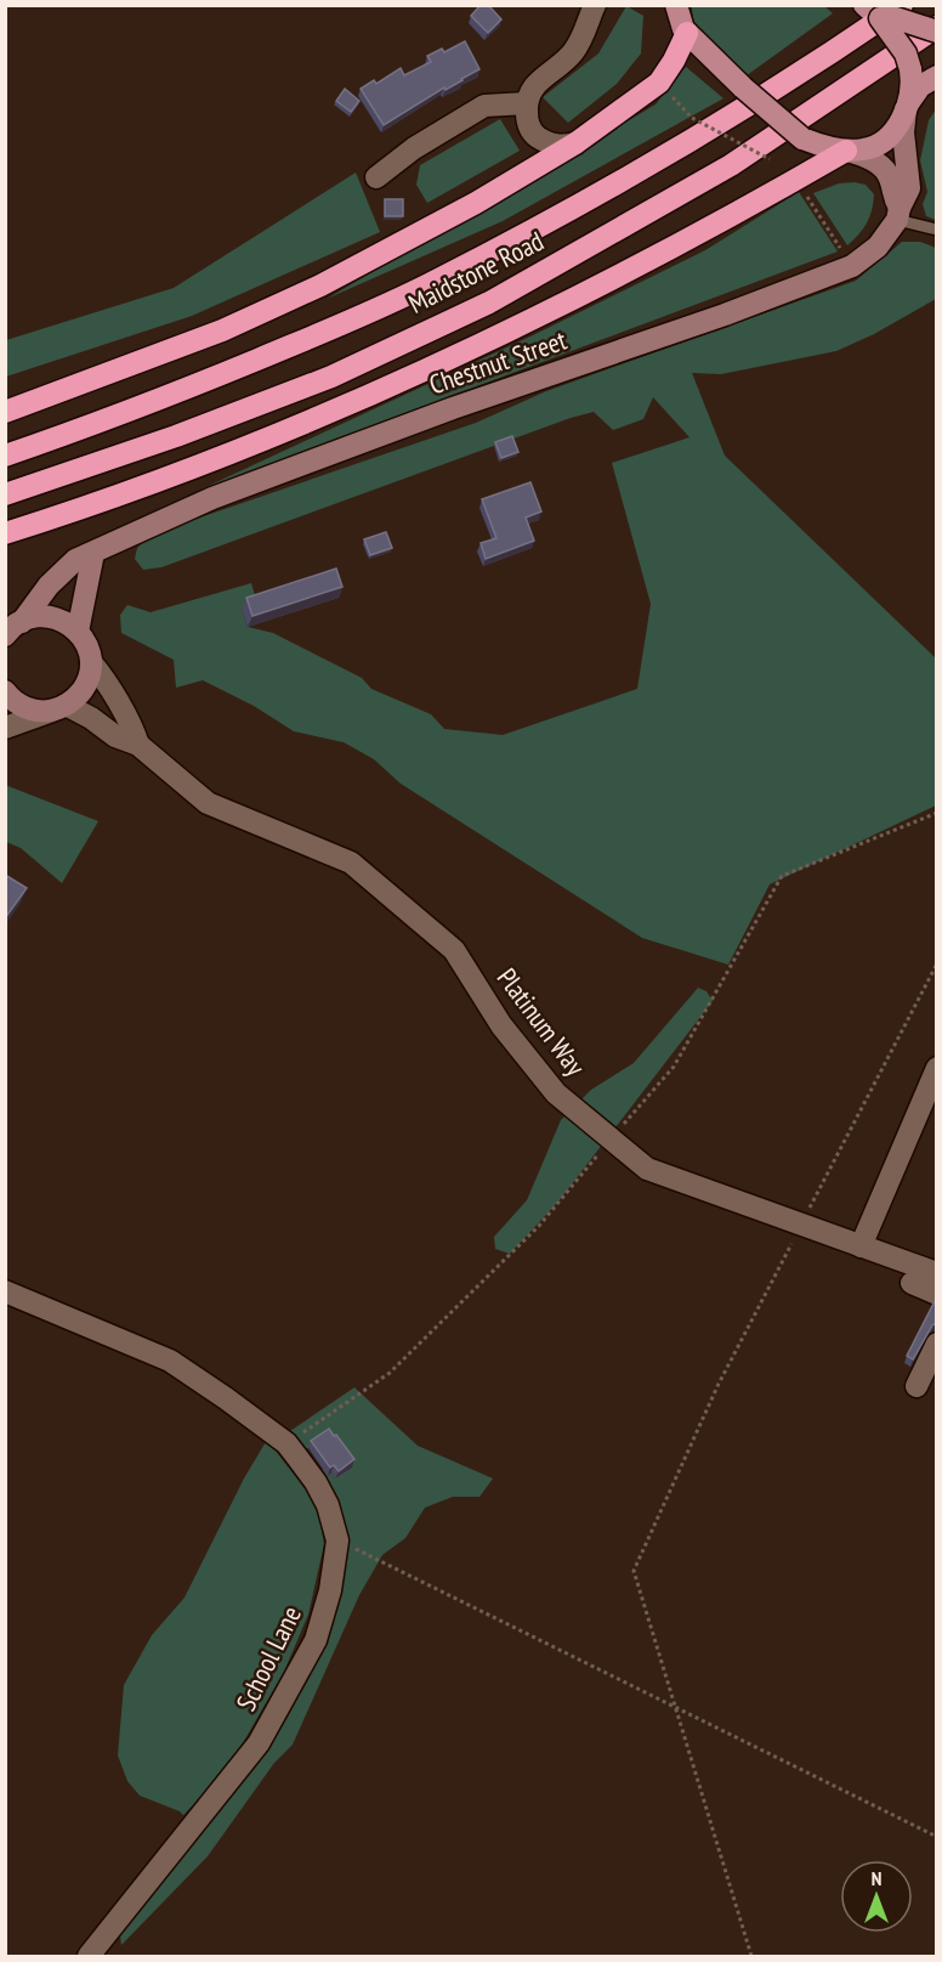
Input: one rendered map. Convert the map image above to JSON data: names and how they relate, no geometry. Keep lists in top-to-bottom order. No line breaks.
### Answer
{"streets":{"highway":["Maidstone Road"],"street":["Chestnut Street","Platinum Way","School Lane"]},"north":"top"}
